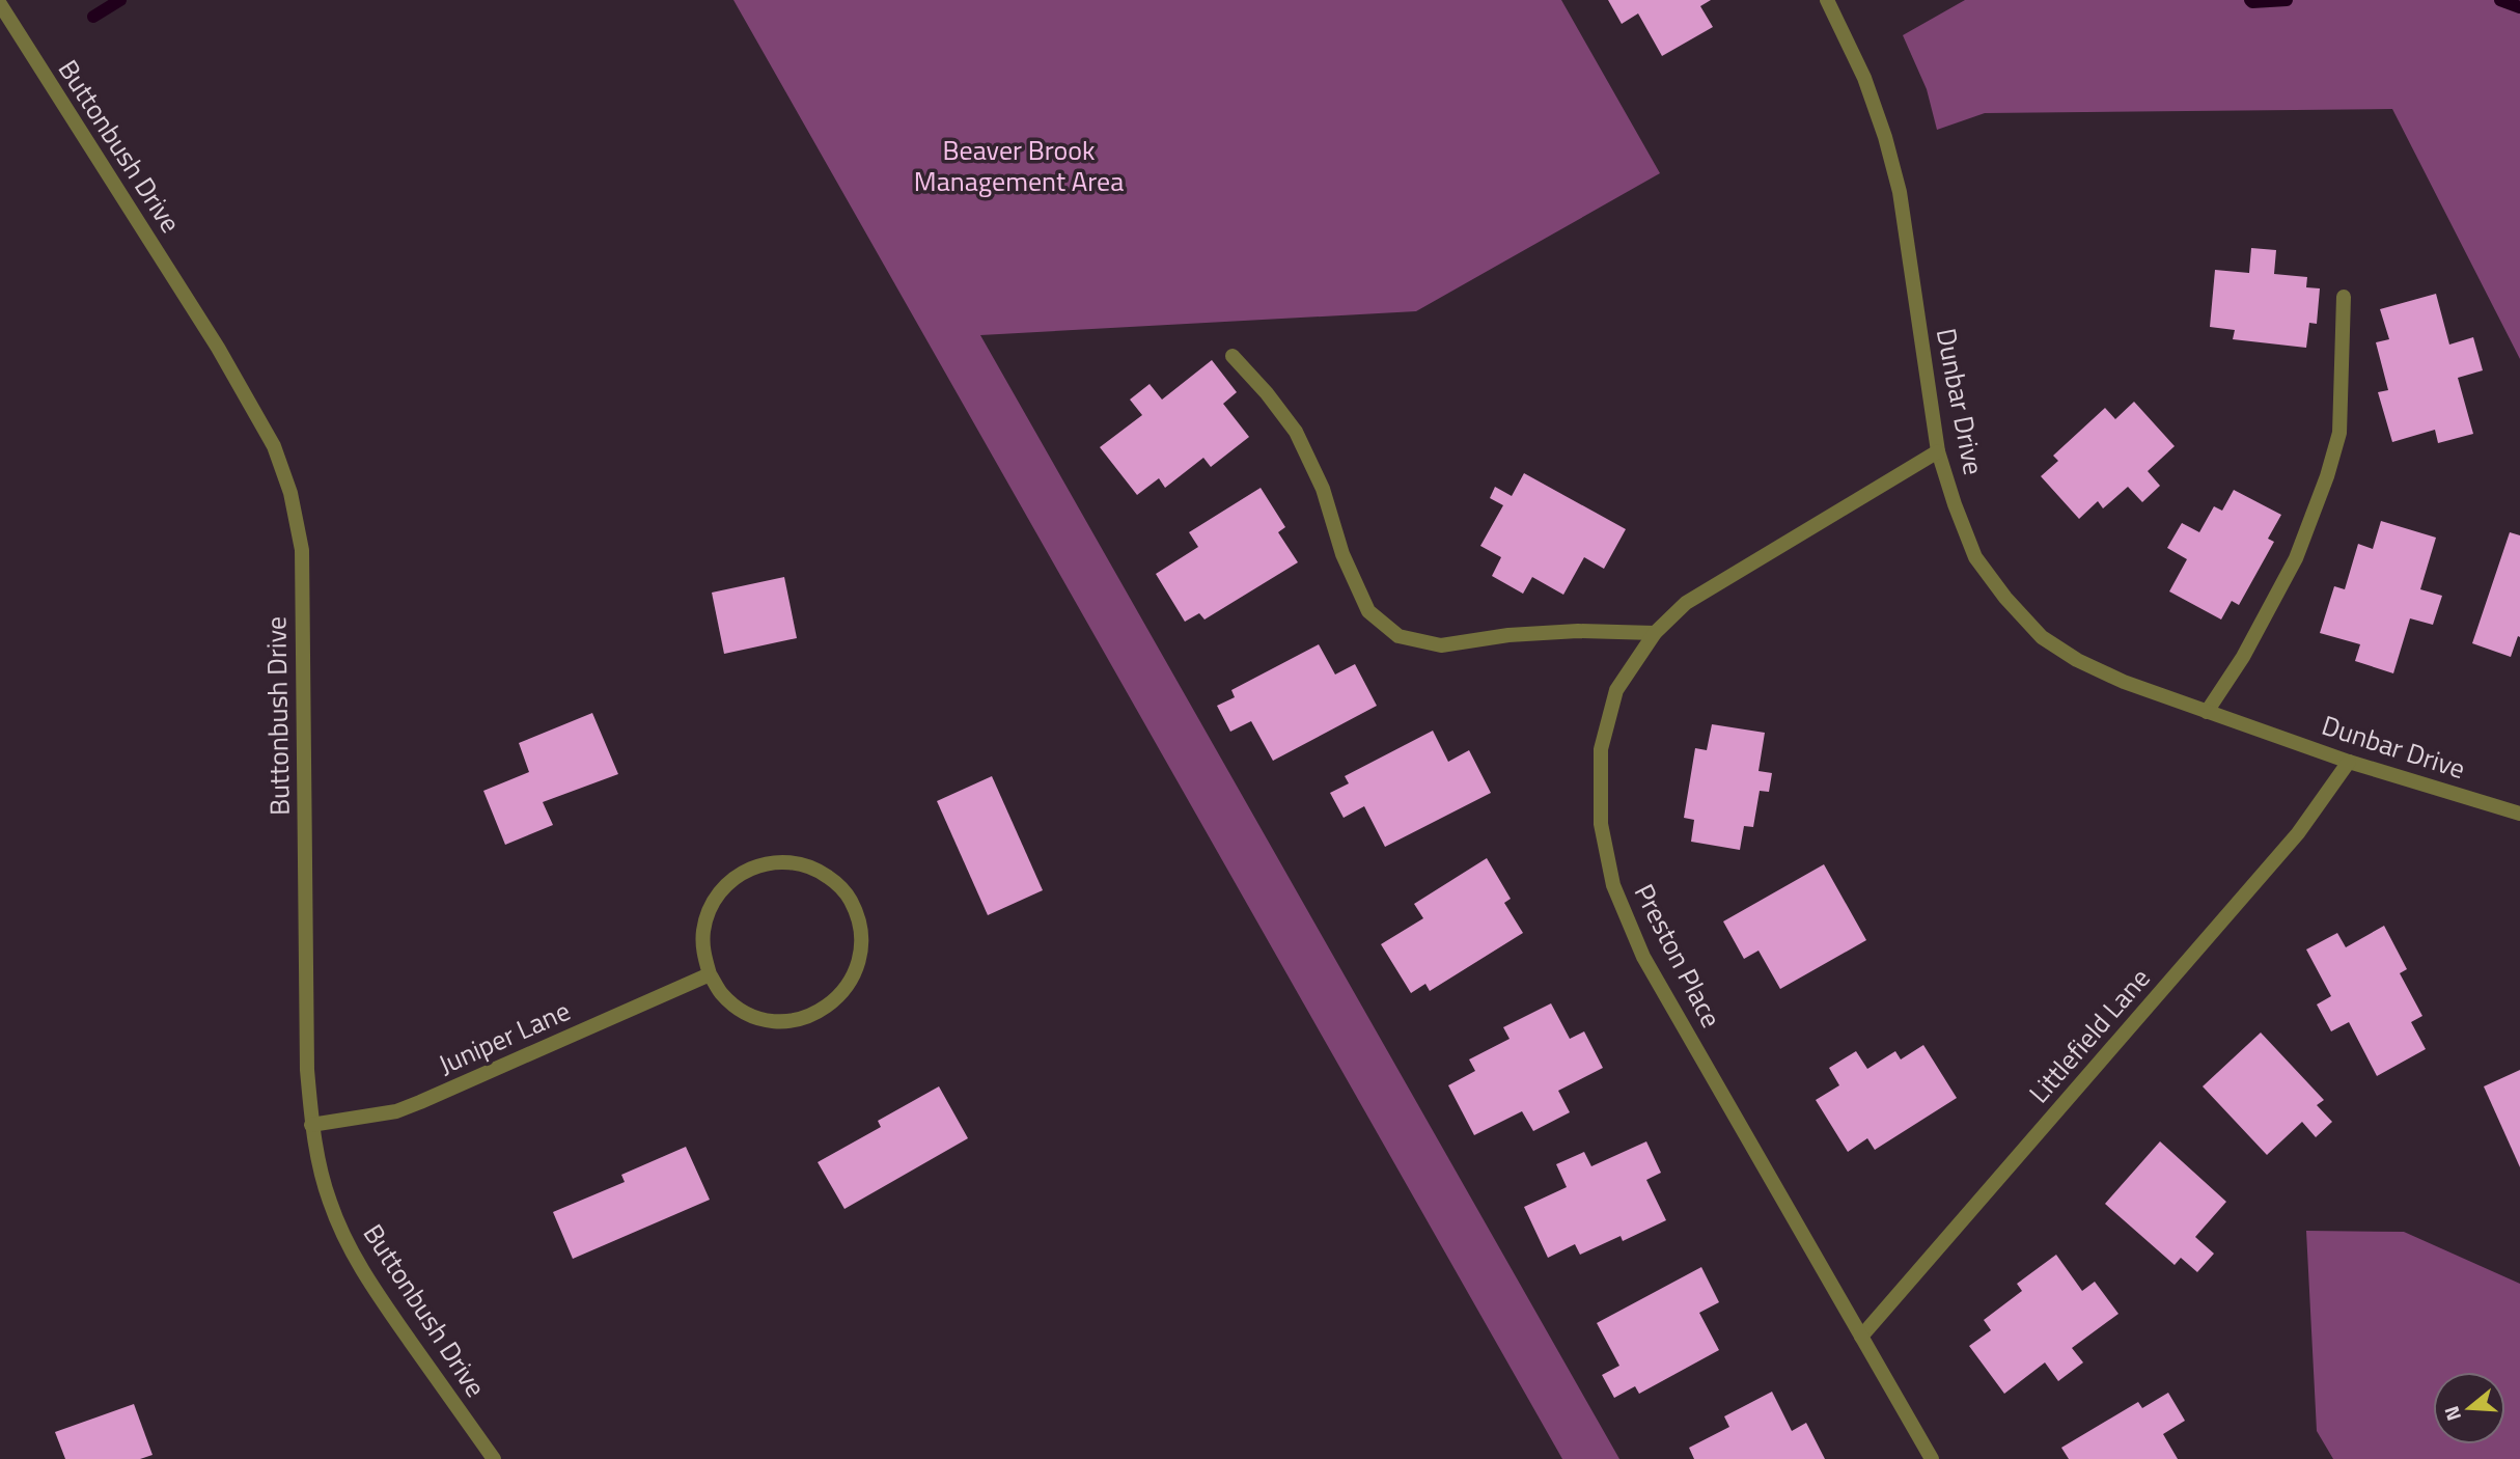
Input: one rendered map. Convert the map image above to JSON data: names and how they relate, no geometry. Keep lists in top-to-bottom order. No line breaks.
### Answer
{"streets":{"street":["Buttonbush Drive","Dunbar Drive","Preston Place","Littlefield Lane","Juniper Lane"]},"crossings":[["Buttonbush Drive","Juniper Lane"],["Dunbar Drive","Preston Place"],["Dunbar Drive","Littlefield Lane"],["Preston Place","Littlefield Lane"]],"parks":["Beaver Brook Management Area"],"north":"left"}
